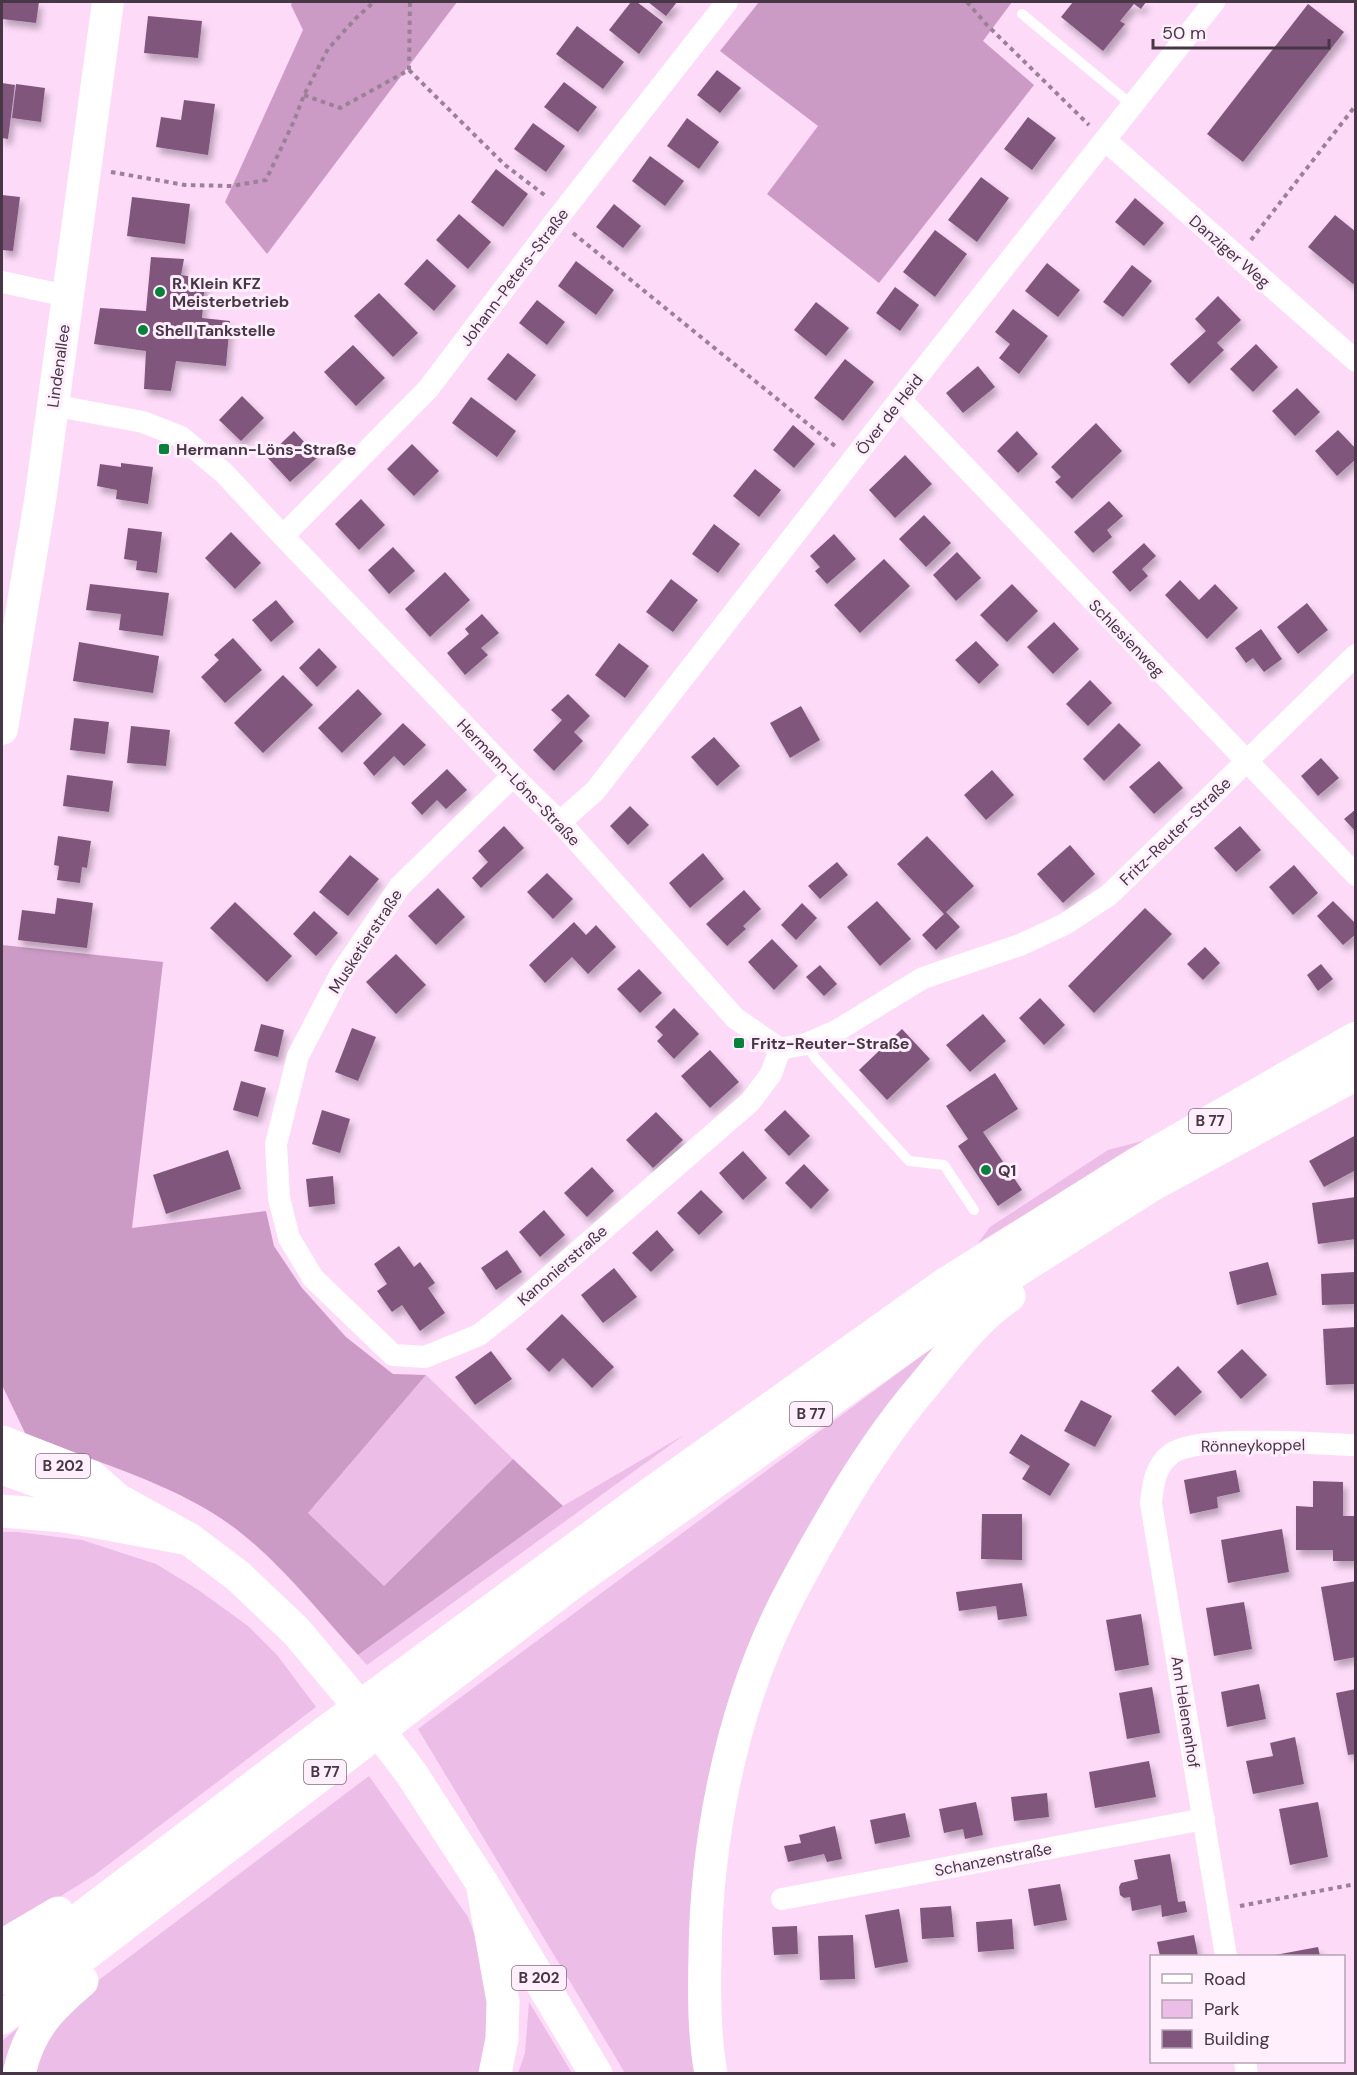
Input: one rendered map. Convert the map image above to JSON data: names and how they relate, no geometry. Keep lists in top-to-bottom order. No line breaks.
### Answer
{"streets":{"main road":["B 77","B 202"],"street":["Danziger Weg","Johann-Peters-Straße","Lindenallee","Över de Heid","Schlesienweg","Hermann-Löns-Straße","Fritz-Reuter-Straße","Musketierstraße","Kanonierstraße","Rönneykoppel","Am Helenenhof","Schanzenstraße"]},"crossings":[["Danziger Weg","Över de Heid"],["Johann-Peters-Straße","Hermann-Löns-Straße"],["Lindenallee","Hermann-Löns-Straße"],["Över de Heid","Schlesienweg"],["Över de Heid","Hermann-Löns-Straße"],["Schlesienweg","Fritz-Reuter-Straße"],["Hermann-Löns-Straße","Musketierstraße"],["Hermann-Löns-Straße","Kanonierstraße"],["Musketierstraße","Kanonierstraße"],["Rönneykoppel","Am Helenenhof"],["Am Helenenhof","Schanzenstraße"]],"places":{"other":["R. Klein KFZ Meisterbetrieb","Shell Tankstelle","Q1"],"transit":["Hermann-Löns-Straße","Fritz-Reuter-Straße"]},"legend":["Road","Park","Building"],"scale_bar":"50 m"}
